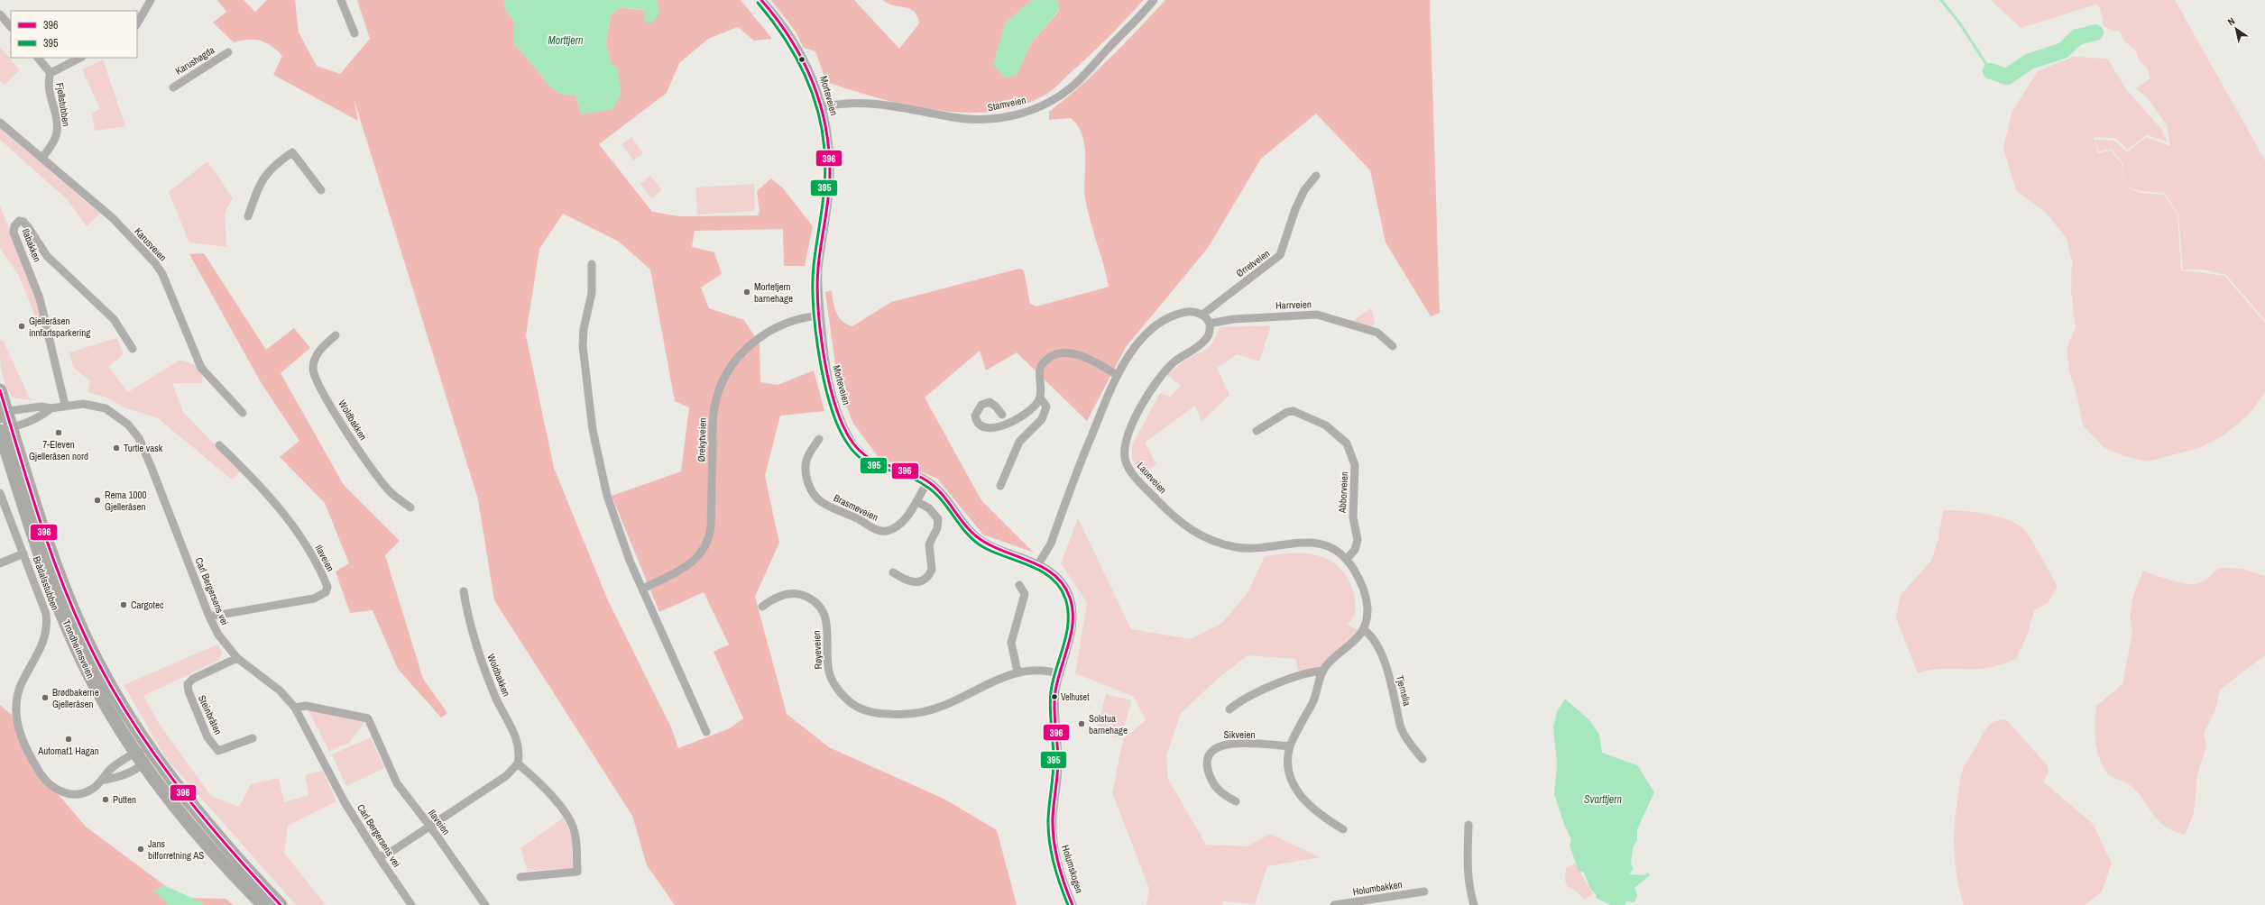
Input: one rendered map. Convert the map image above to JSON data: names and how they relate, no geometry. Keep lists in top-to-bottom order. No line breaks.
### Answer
{"streets":{"highway":["Trondheimsveien"],"street":["Karushøgda","Morteveien","Stamveien","Fjellstubben","Karusveien","Ilabakken","Ørretveien","Harrveien","Woldbakken","Ørekytveien","Laueveien","Abborveien","Brasmeveien","Ilaveien","Brådalsstubben","Carl Bergersens vei","Røyeveien","Tjernslia","Steinbråten","Sikveien","Holumskogen","Holumbakken"]},"crossings":[["Morteveien","Stamveien"],["Morteveien","Ørekytveien"],["Morteveien","Brasmeveien"],["Morteveien","Røyeveien"],["Morteveien","Holumskogen"],["Fjellstubben","Karusveien"],["Ilabakken","Carl Bergersens vei"],["Harrveien","Laueveien"],["Laueveien","Abborveien"],["Laueveien","Tjernslia"],["Ilaveien","Carl Bergersens vei"],["Brådalsstubben","Trondheimsveien"],["Carl Bergersens vei","Trondheimsveien"],["Carl Bergersens vei","Steinbråten"],["Røyeveien","Holumskogen"]],"water":["Morttjern","Svarttjern"],"places":["Mortetjern barnehage","Gjelleråsen innfartsparkering","7-Eleven Gjelleråsen nord","Turtle vask","Rema 1000 Gjelleråsen","Cargotec","Velhuset","Brødbakerne Gjelleråsen","Solstua barnehage","Automat1 Hagan","Putten","Jans bilforretning AS"],"lines":["transit line 396","transit line 395"],"legend":["396","395"],"north":"top left"}
